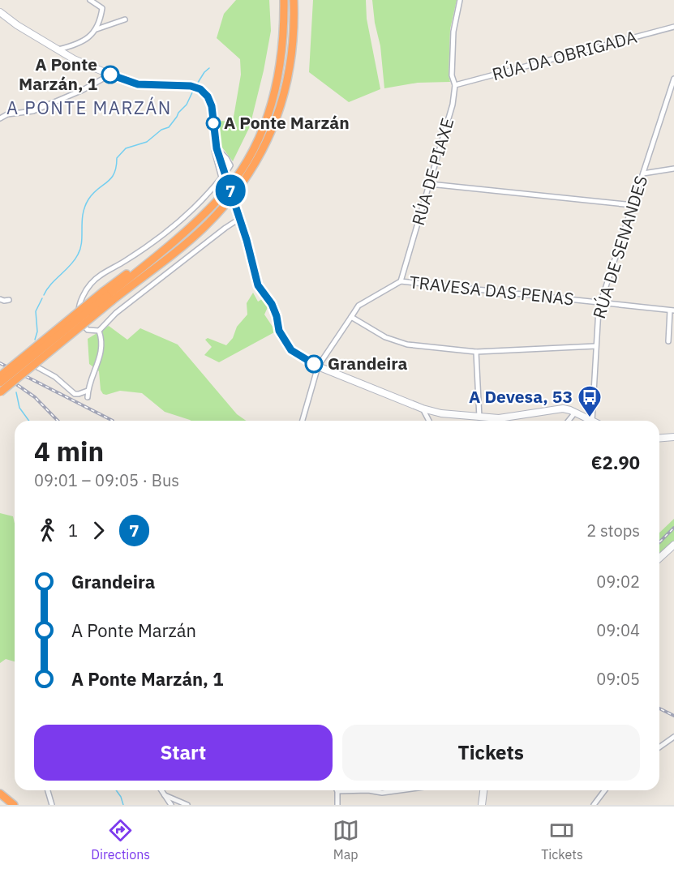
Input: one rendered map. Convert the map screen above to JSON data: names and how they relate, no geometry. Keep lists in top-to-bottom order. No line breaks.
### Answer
{"streets":{"street":["RÚA DA OBRIGADA","RÚA DE PIAXE","RÚA DE SENANDES","TRAVESA DAS PENAS"]},"crossings":[["RÚA DA OBRIGADA","RÚA DE PIAXE"],["RÚA DE PIAXE","TRAVESA DAS PENAS"],["RÚA DE SENANDES","TRAVESA DAS PENAS"]],"districts":["A PONTE MARZÁN"],"places":{"other":["A Ponte Marzán, 1","A Ponte Marzán","Grandeira"],"bus stop":["A Devesa, 53"]},"lines":["bus line 7"],"page":{"on_map":"7","heading":["4 min","09:01 – 09:05 · Bus","€2.90"],"legs":["1","7","2 stops"],"list":[{"name":"Grandeira","value":"09:02"},{"name":"A Ponte Marzán","value":"09:04"},{"name":"A Ponte Marzán, 1","value":"09:05"}],"buttons":["Start","Tickets"],"tabs":["Directions","Map","Tickets"]}}
